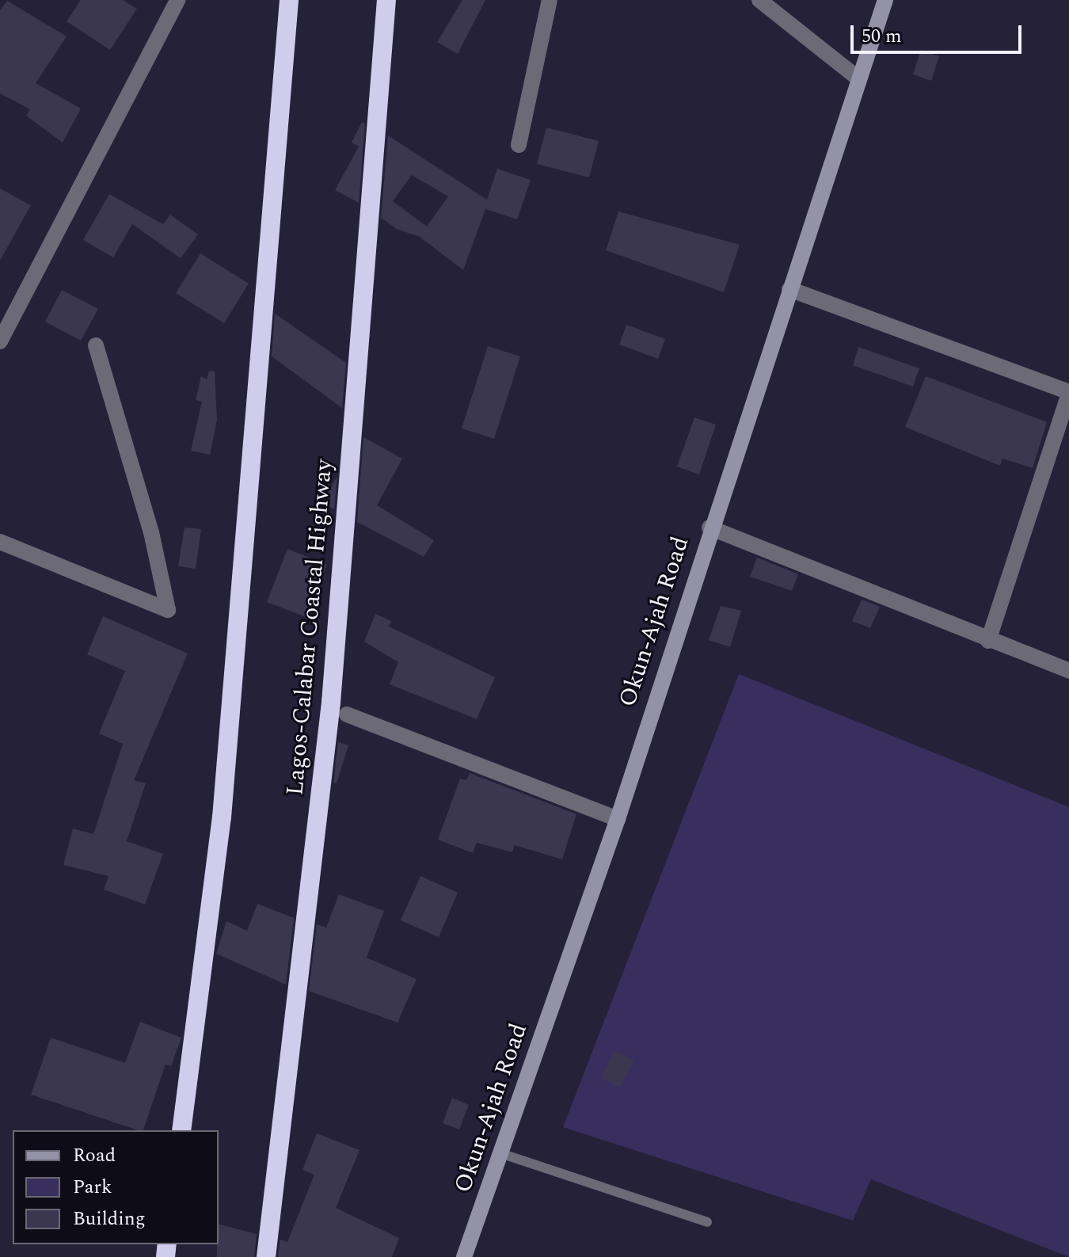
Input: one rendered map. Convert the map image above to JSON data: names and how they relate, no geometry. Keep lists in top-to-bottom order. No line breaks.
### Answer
{"streets":{"highway":["Lagos-Calabar Coastal Highway"],"street":["Okun-Ajah Road"]},"legend":["Road","Park","Building"],"scale_bar":"50 m"}
